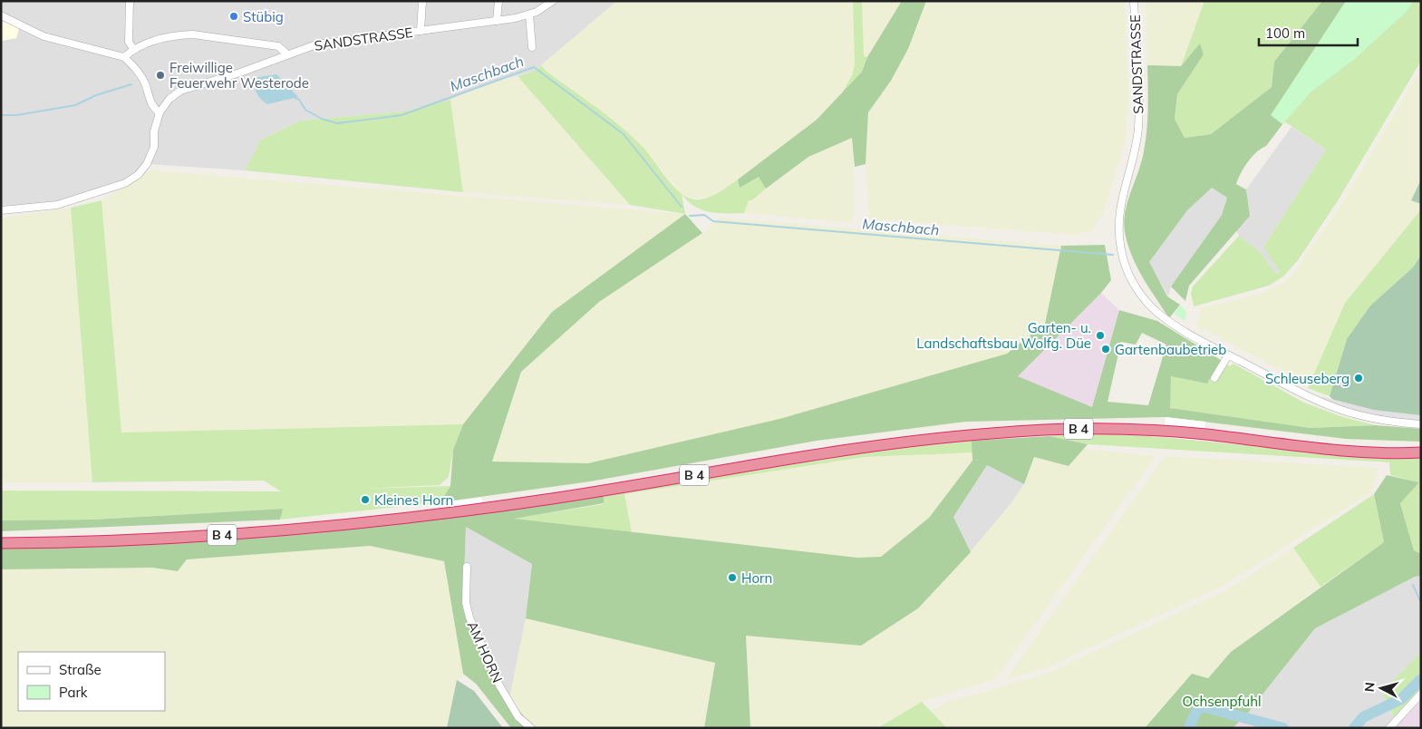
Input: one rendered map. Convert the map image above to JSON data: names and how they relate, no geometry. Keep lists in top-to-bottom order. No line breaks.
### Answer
{"streets":{"highway":["B 4"],"street":["SANDSTRASSE","AM HORN"]},"water":["Maschbach"],"parks":["Ochsenpfuhl"],"places":["Stübig","Freiwillige Feuerwehr Westerode","Garten- u. Landschaftsbau Wolfg. Düe","Gartenbaubetrieb","Schleuseberg","Kleines Horn","Horn"],"legend":["Straße","Park"],"scale_bar":"100 m","north":"left"}
